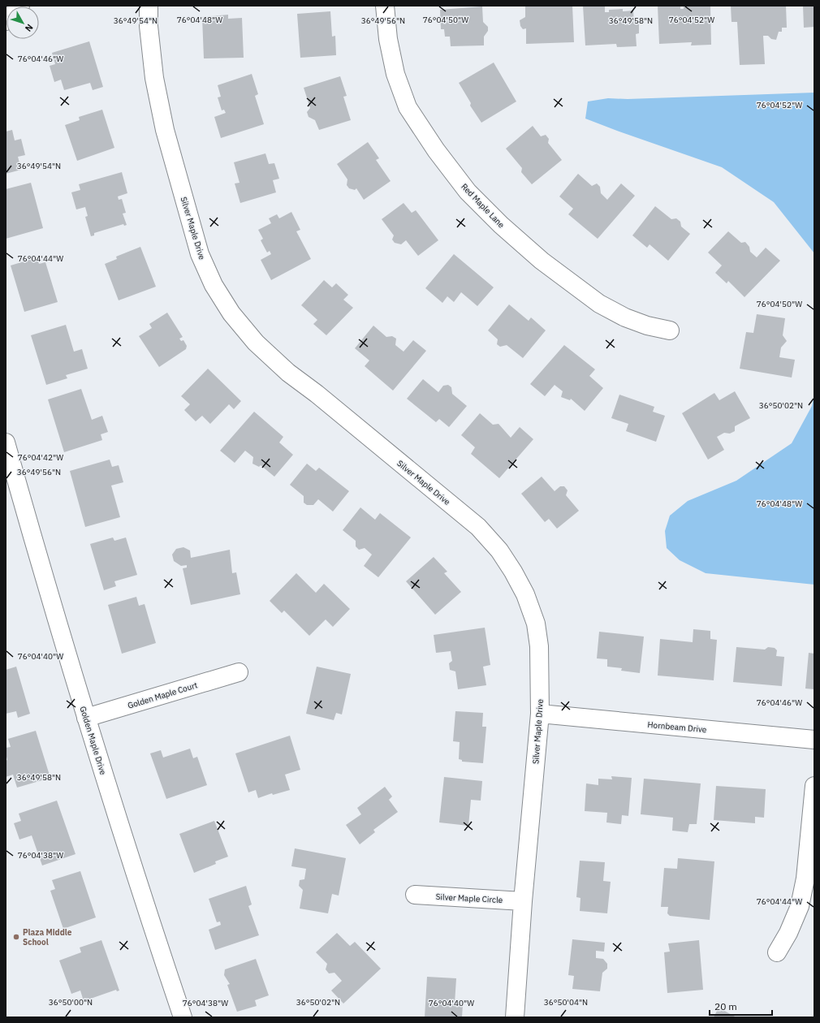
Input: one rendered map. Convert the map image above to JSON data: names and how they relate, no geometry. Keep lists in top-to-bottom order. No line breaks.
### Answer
{"streets":{"street":["Red Maple Lane","Silver Maple Drive","Golden Maple Court","Hornbeam Drive","Golden Maple Drive","Silver Maple Circle"]},"crossings":[["Silver Maple Drive","Hornbeam Drive"],["Silver Maple Drive","Silver Maple Circle"],["Golden Maple Court","Golden Maple Drive"]],"places":["Plaza Middle School"],"scale_bar":"20 m","north":"bottom right","coordinates":["76°04'48\"W","76°04'50\"W","76°04'52\"W","36°49'54\"N","36°49'56\"N","36°49'58\"N","76°04'46\"W","76°04'44\"W","36°50'02\"N","76°04'42\"W","76°04'40\"W","76°04'38\"W","36°50'00\"N","36°50'04\"N"]}
